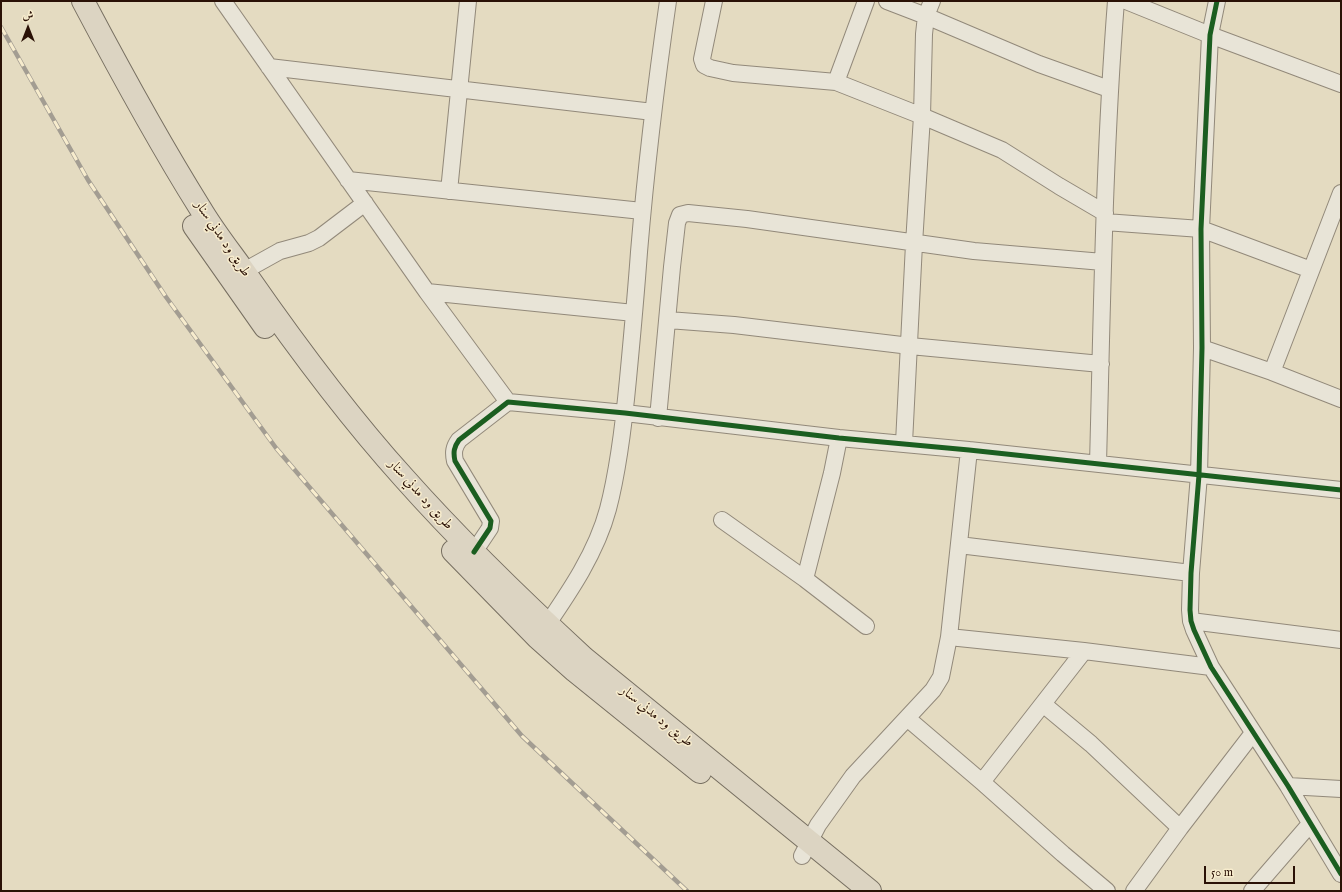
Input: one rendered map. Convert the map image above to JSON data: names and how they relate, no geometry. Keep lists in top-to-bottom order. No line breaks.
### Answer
{"streets":{"highway":["طريق ود مدني سنار"]},"scale_bar":"50 m","north":"top"}
